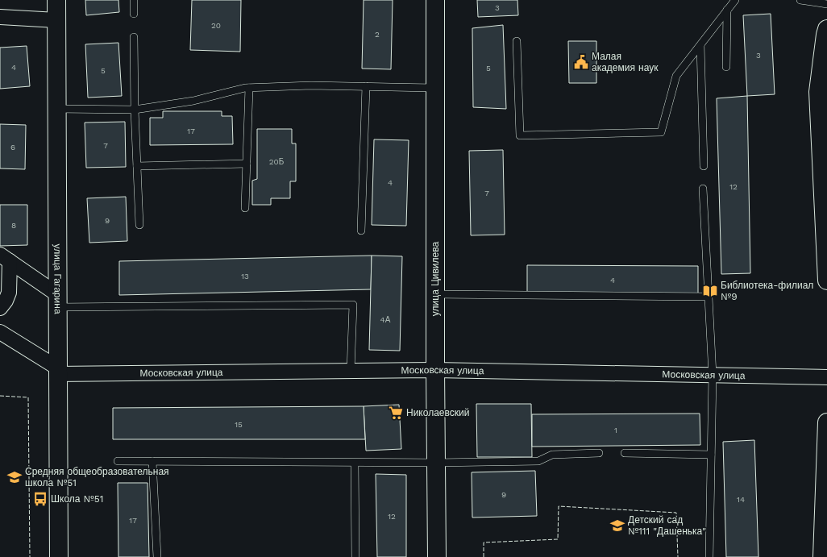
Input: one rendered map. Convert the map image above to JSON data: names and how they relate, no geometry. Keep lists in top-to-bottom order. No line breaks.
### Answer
{"streets":{"street":["улица Гагарина","улица Цивилева","Московская улица"]},"crossings":[["улица Гагарина","Московская улица"],["улица Цивилева","Московская улица"]],"places":{"public building":["Малая академия наук"],"library":["Библиотека-филиал №9"],"supermarket":["Николаевский"],"school or university":["Средняя общеобразовательная школа №51","Детский сад №111 \"Дашенька\""],"bus stop":["Школа №51"]},"house_numbers":["3","20","2","3","4","5","5","17","7","6","20Б","4","12","7","9","8","13","4","4А","15","1","9","14","12","17"]}
